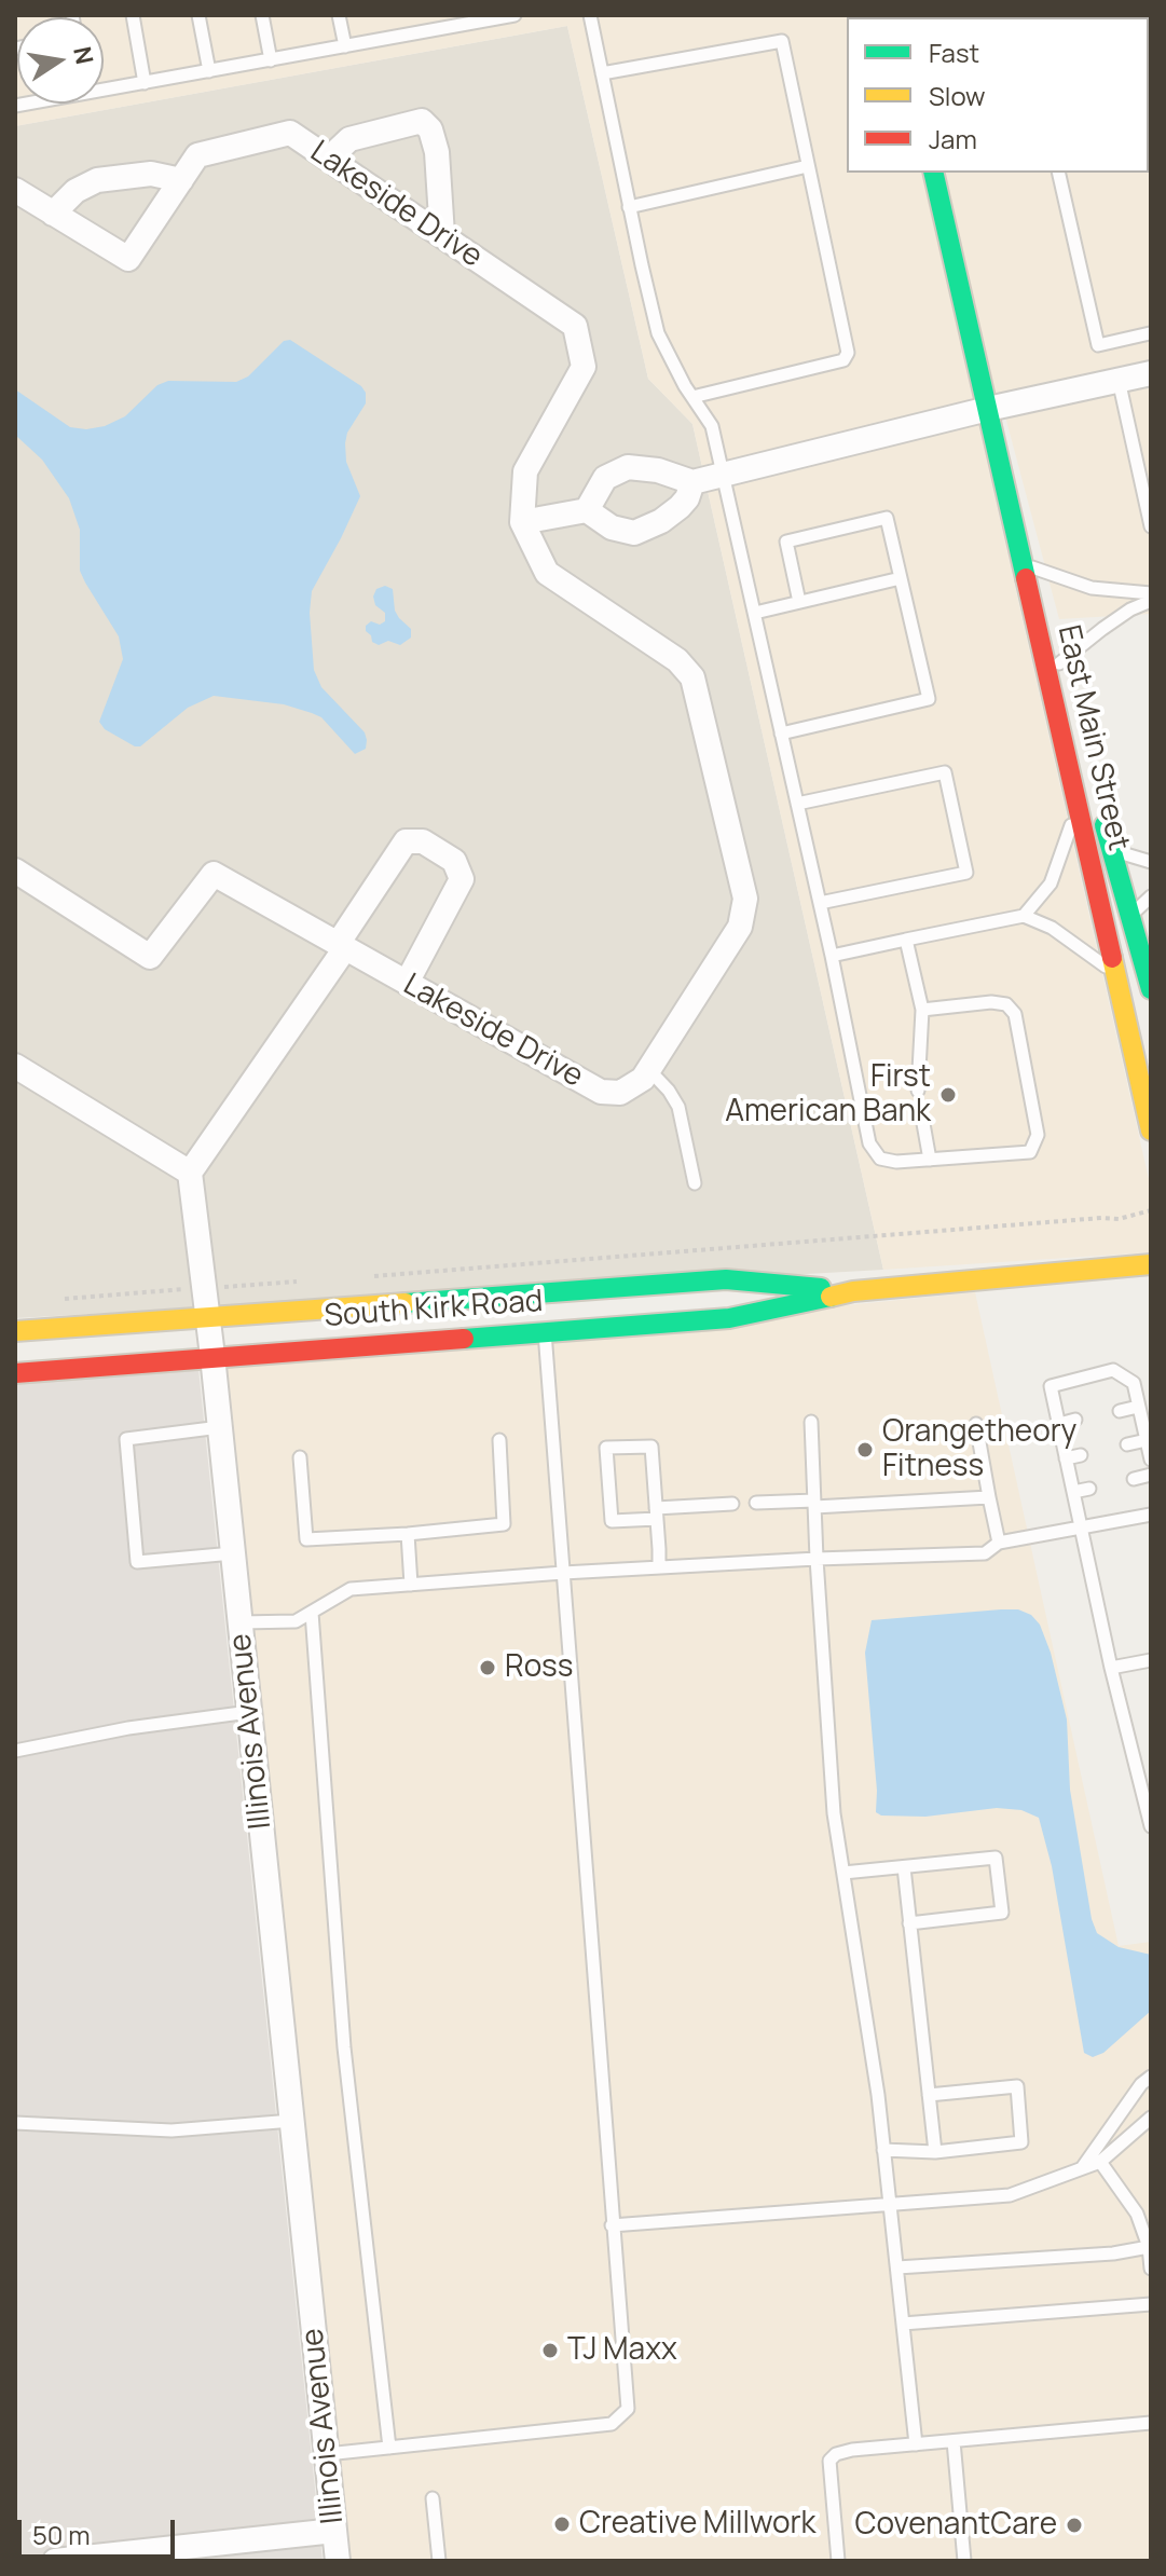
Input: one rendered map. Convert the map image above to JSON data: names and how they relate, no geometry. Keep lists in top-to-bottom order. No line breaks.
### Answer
{"streets":{"main road":["East Main Street","South Kirk Road"],"street":["Lakeside Drive","Illinois Avenue"]},"crossings":[["South Kirk Road","Illinois Avenue"]],"places":["First American Bank","Orangetheory Fitness","Ross","TJ Maxx","Creative Millwork","CovenantCare"],"legend":["Fast","Slow","Jam"],"scale_bar":"50 m","north":"right"}
